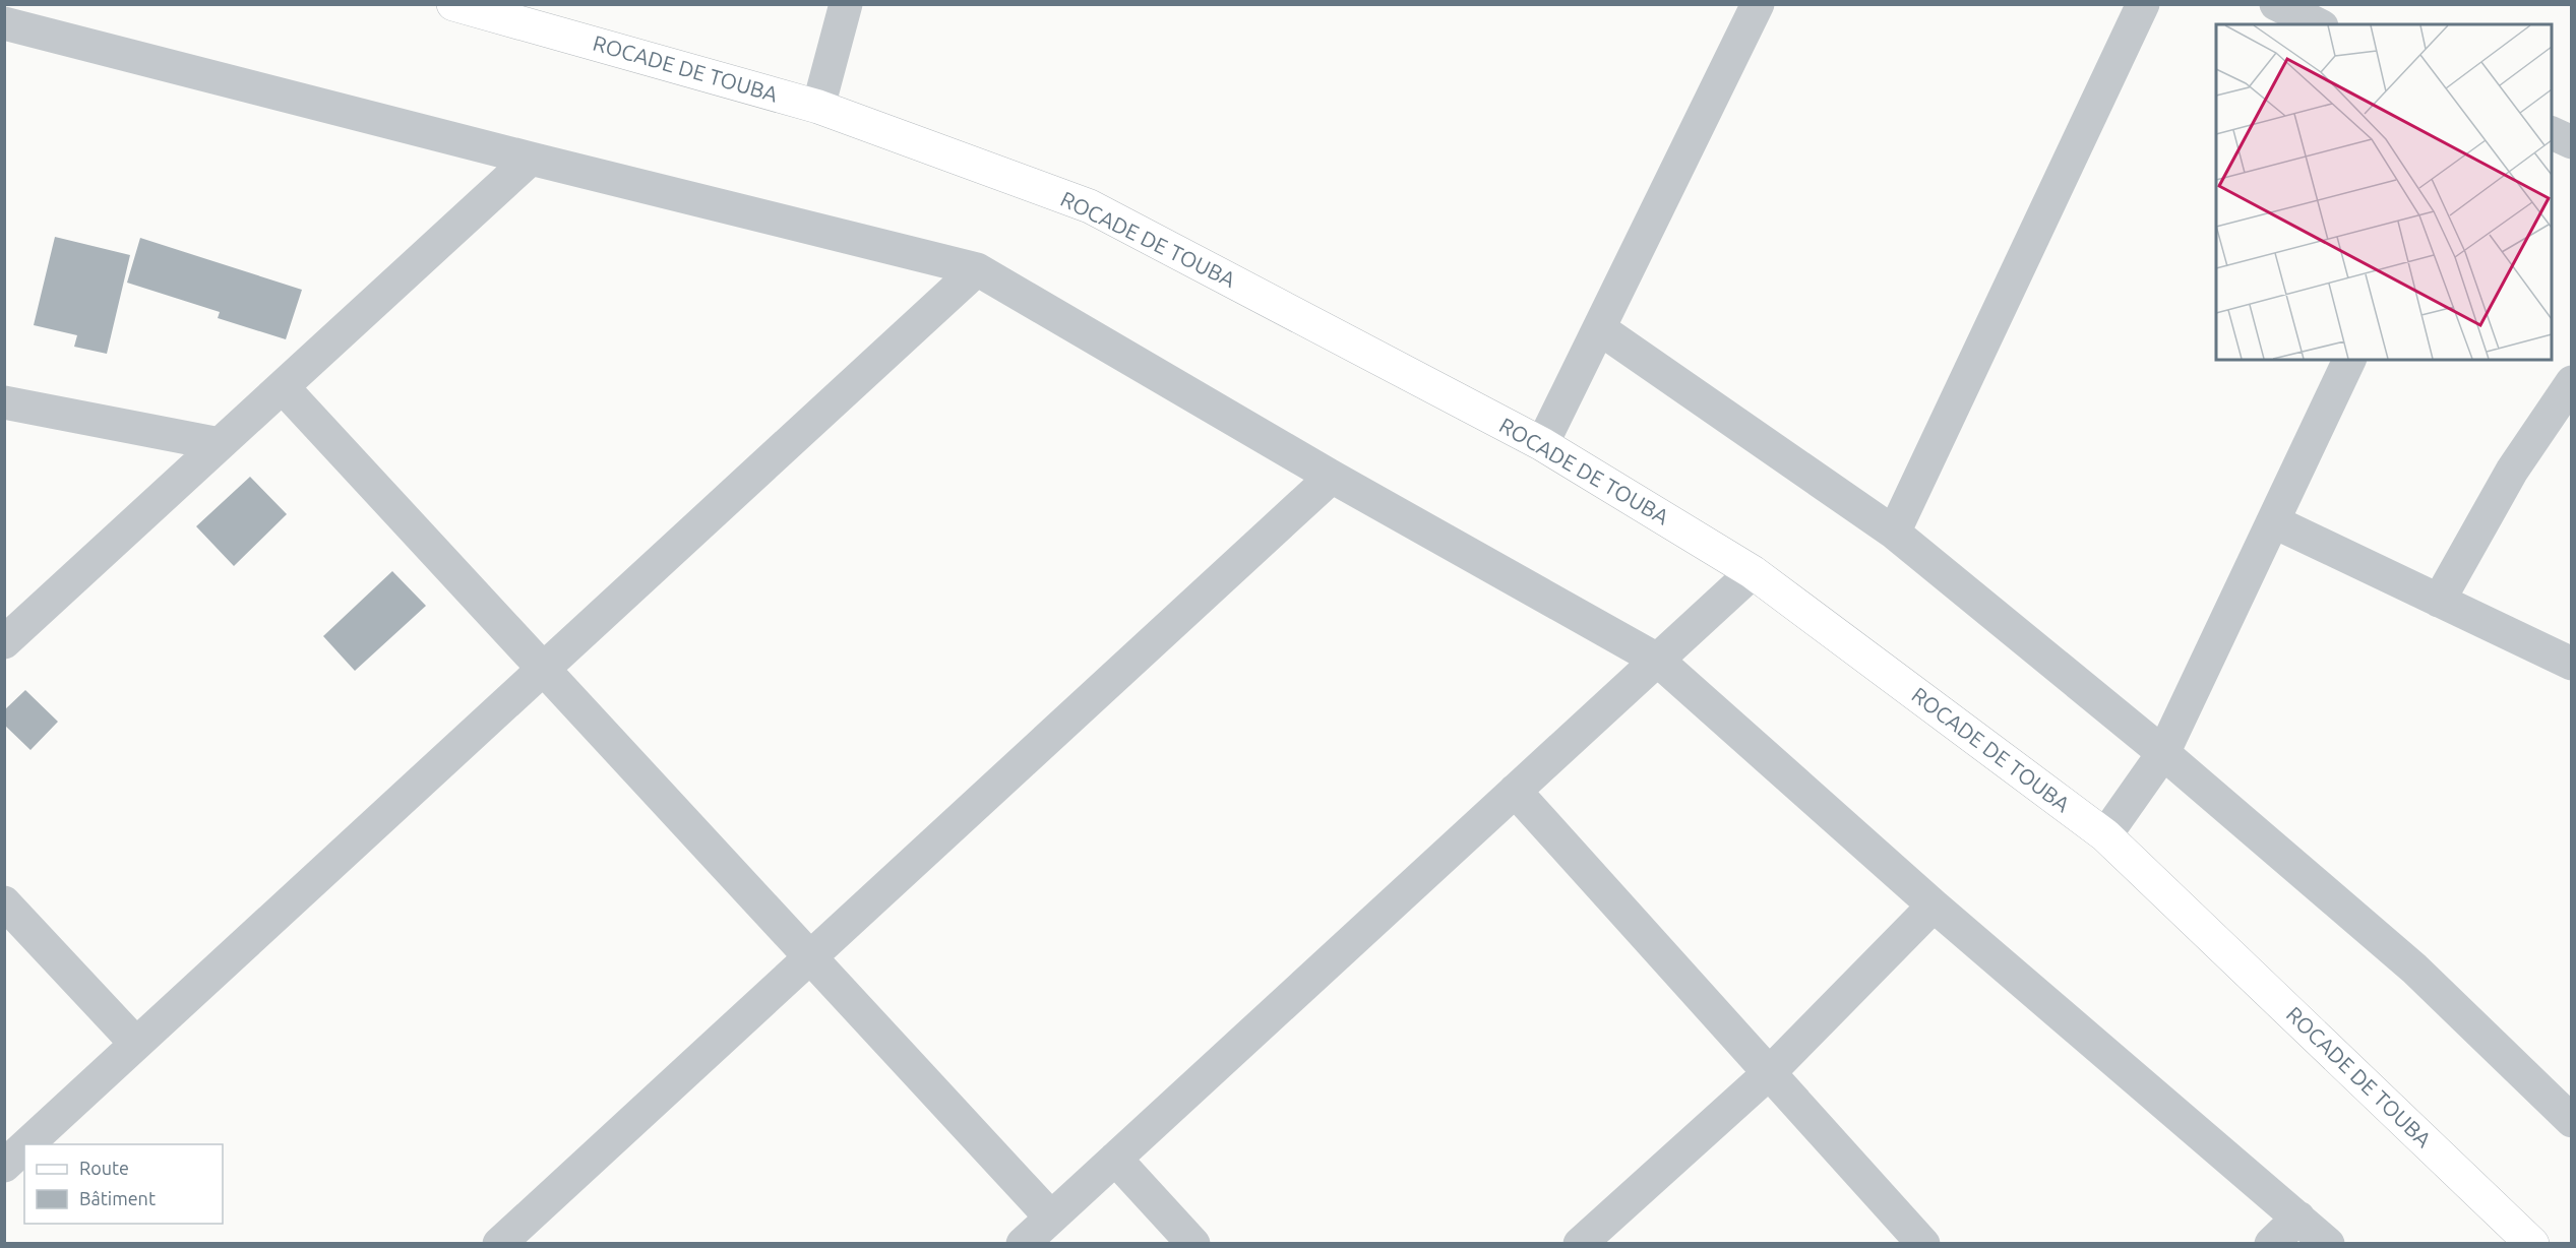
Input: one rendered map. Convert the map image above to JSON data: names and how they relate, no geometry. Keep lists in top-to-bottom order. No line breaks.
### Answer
{"streets":{"main road":["ROCADE DE TOUBA"]},"legend":["Route","Bâtiment"]}
